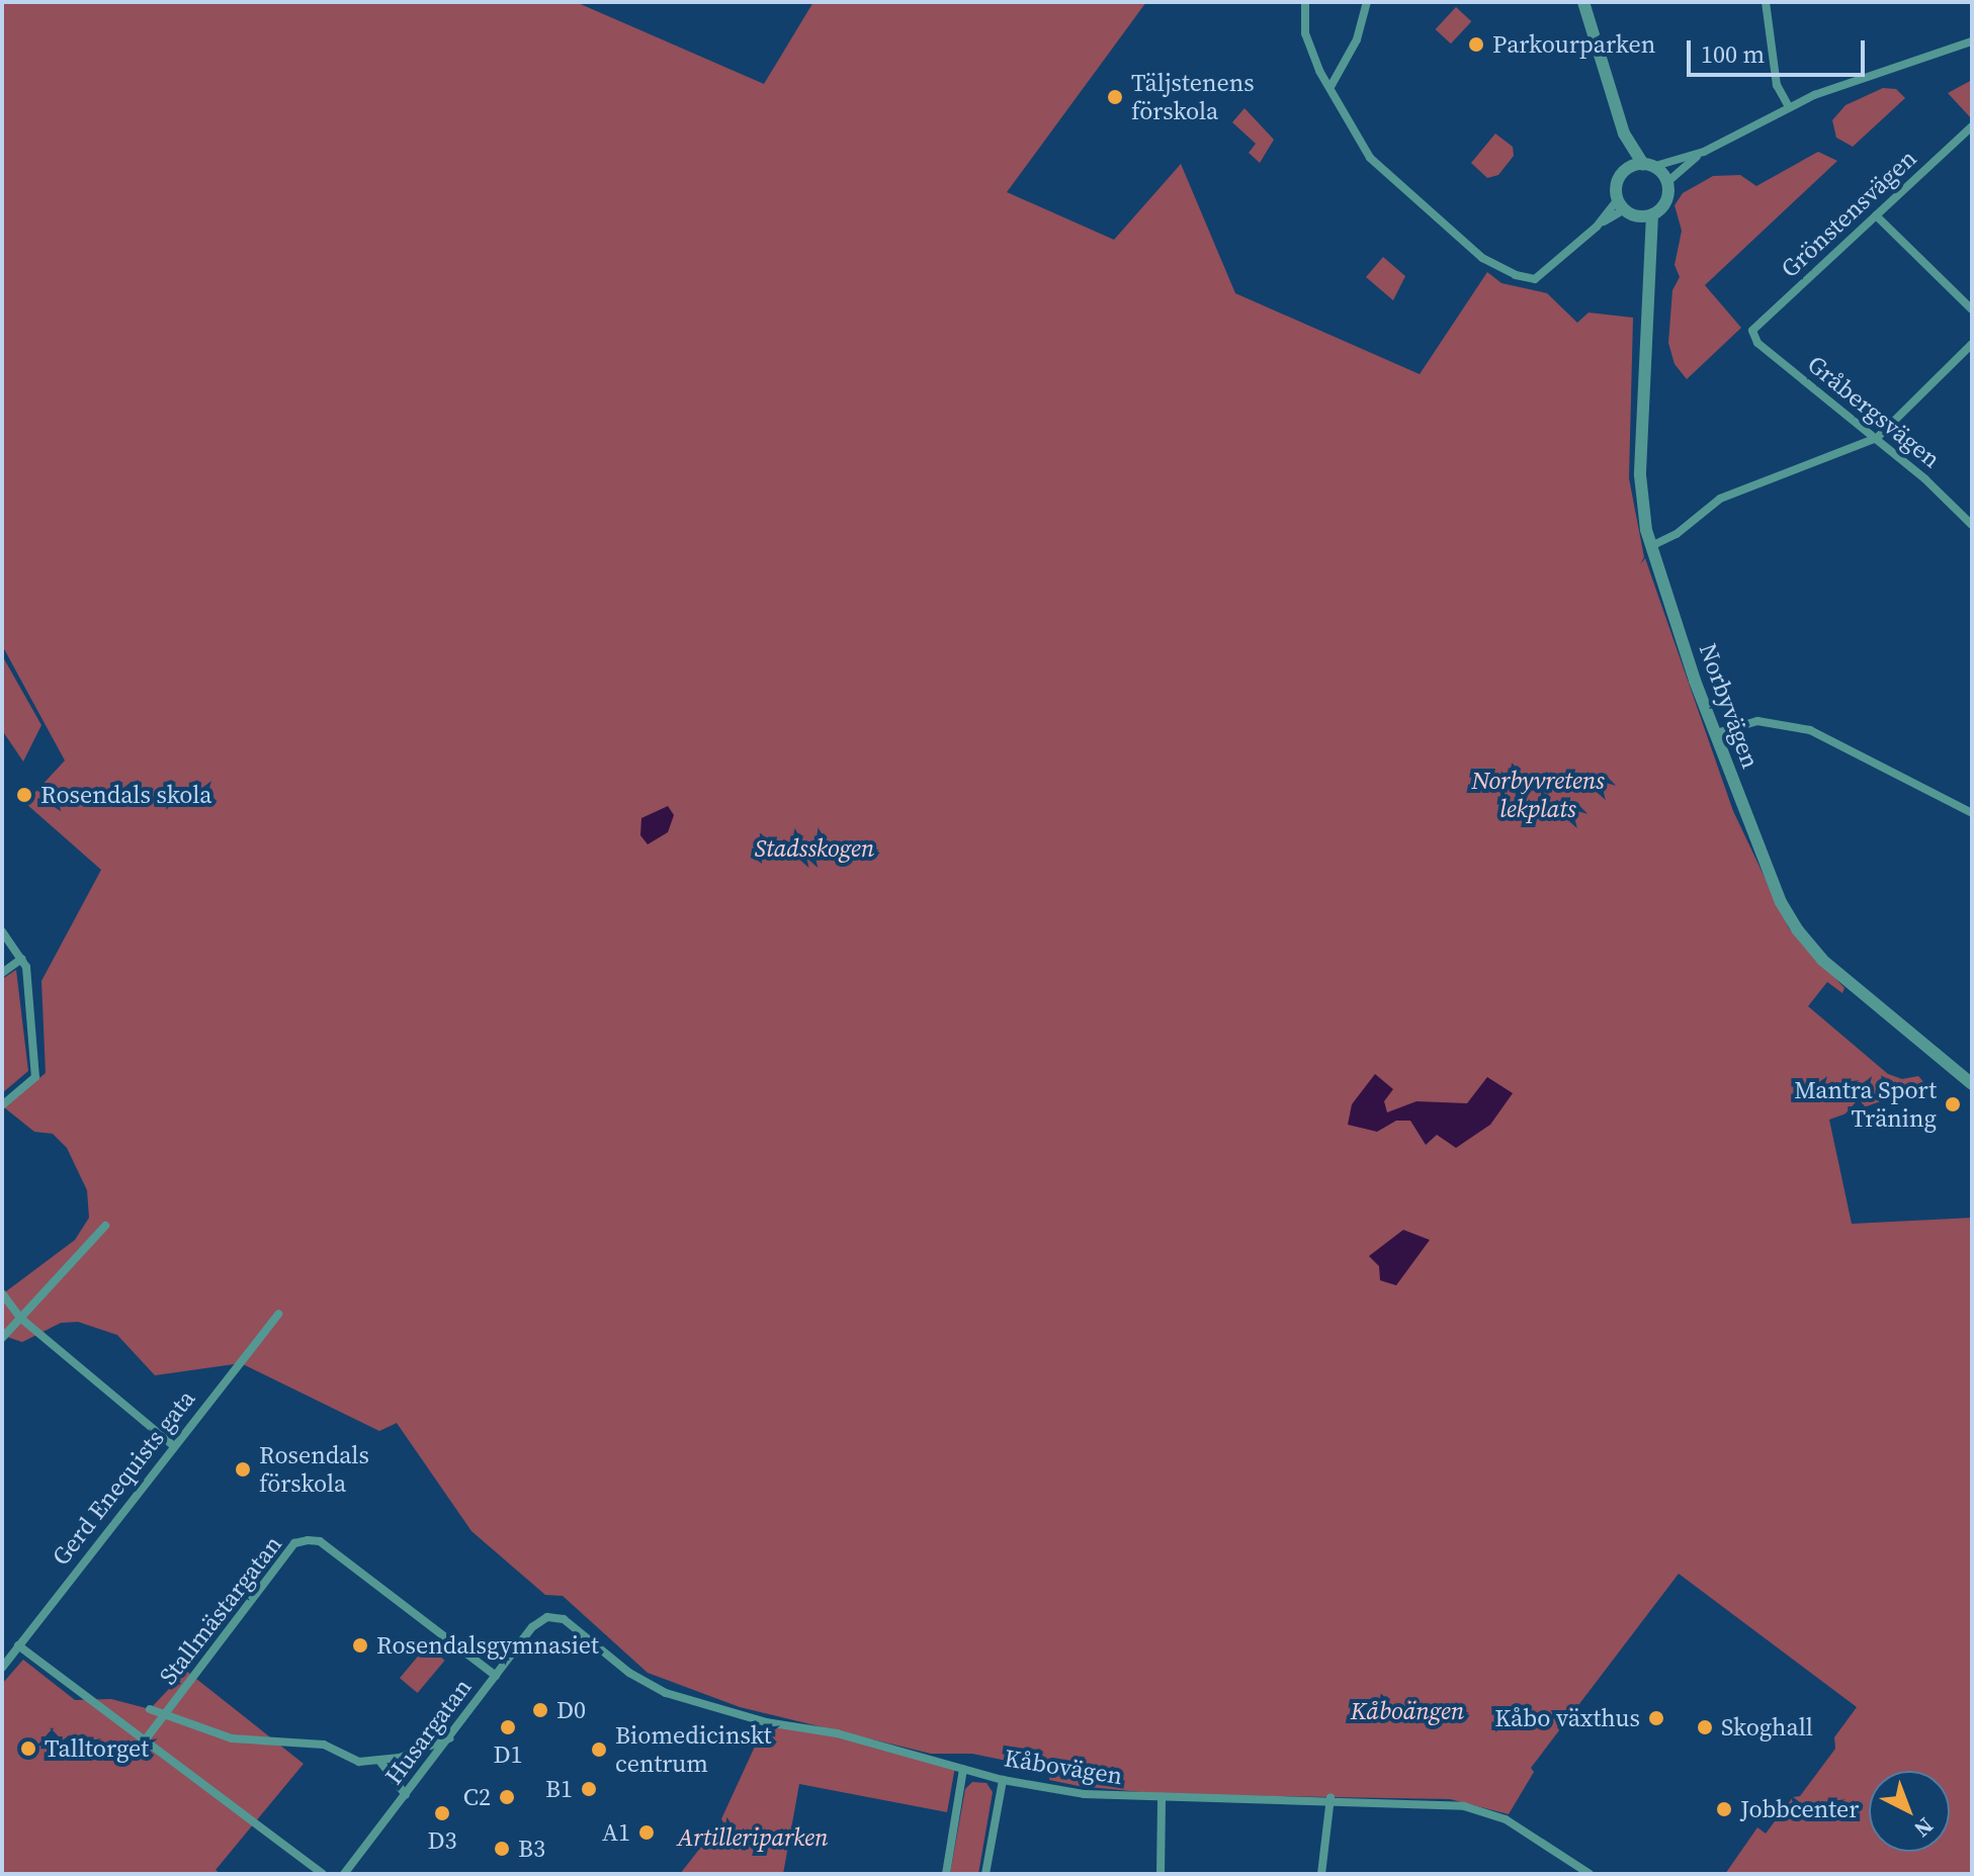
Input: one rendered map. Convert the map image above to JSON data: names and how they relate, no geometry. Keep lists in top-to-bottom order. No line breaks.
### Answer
{"streets":{"street":["Grönstensvägen","Gråbergsvägen","Norbyvägen","Gerd Enequists gata","Stallmästargatan","Husargatan","Kåbovägen"]},"crossings":[["Grönstensvägen","Gråbergsvägen"],["Stallmästargatan","Husargatan"],["Husargatan","Kåbovägen"]],"parks":["Norbyvretens lekplats","Stadsskogen","Kåboängen","Artilleriparken"],"places":["Parkourparken","Täljstenens förskola","Rosendals skola","Mantra Sport Träning","Rosendals förskola","Rosendalsgymnasiet","D0","Kåbo växthus","D1","Skoghall","Talltorget","Biomedicinskt centrum","B1","C2","Jobbcenter","D3","A1","B3"],"scale_bar":"100 m","north":"bottom right"}
